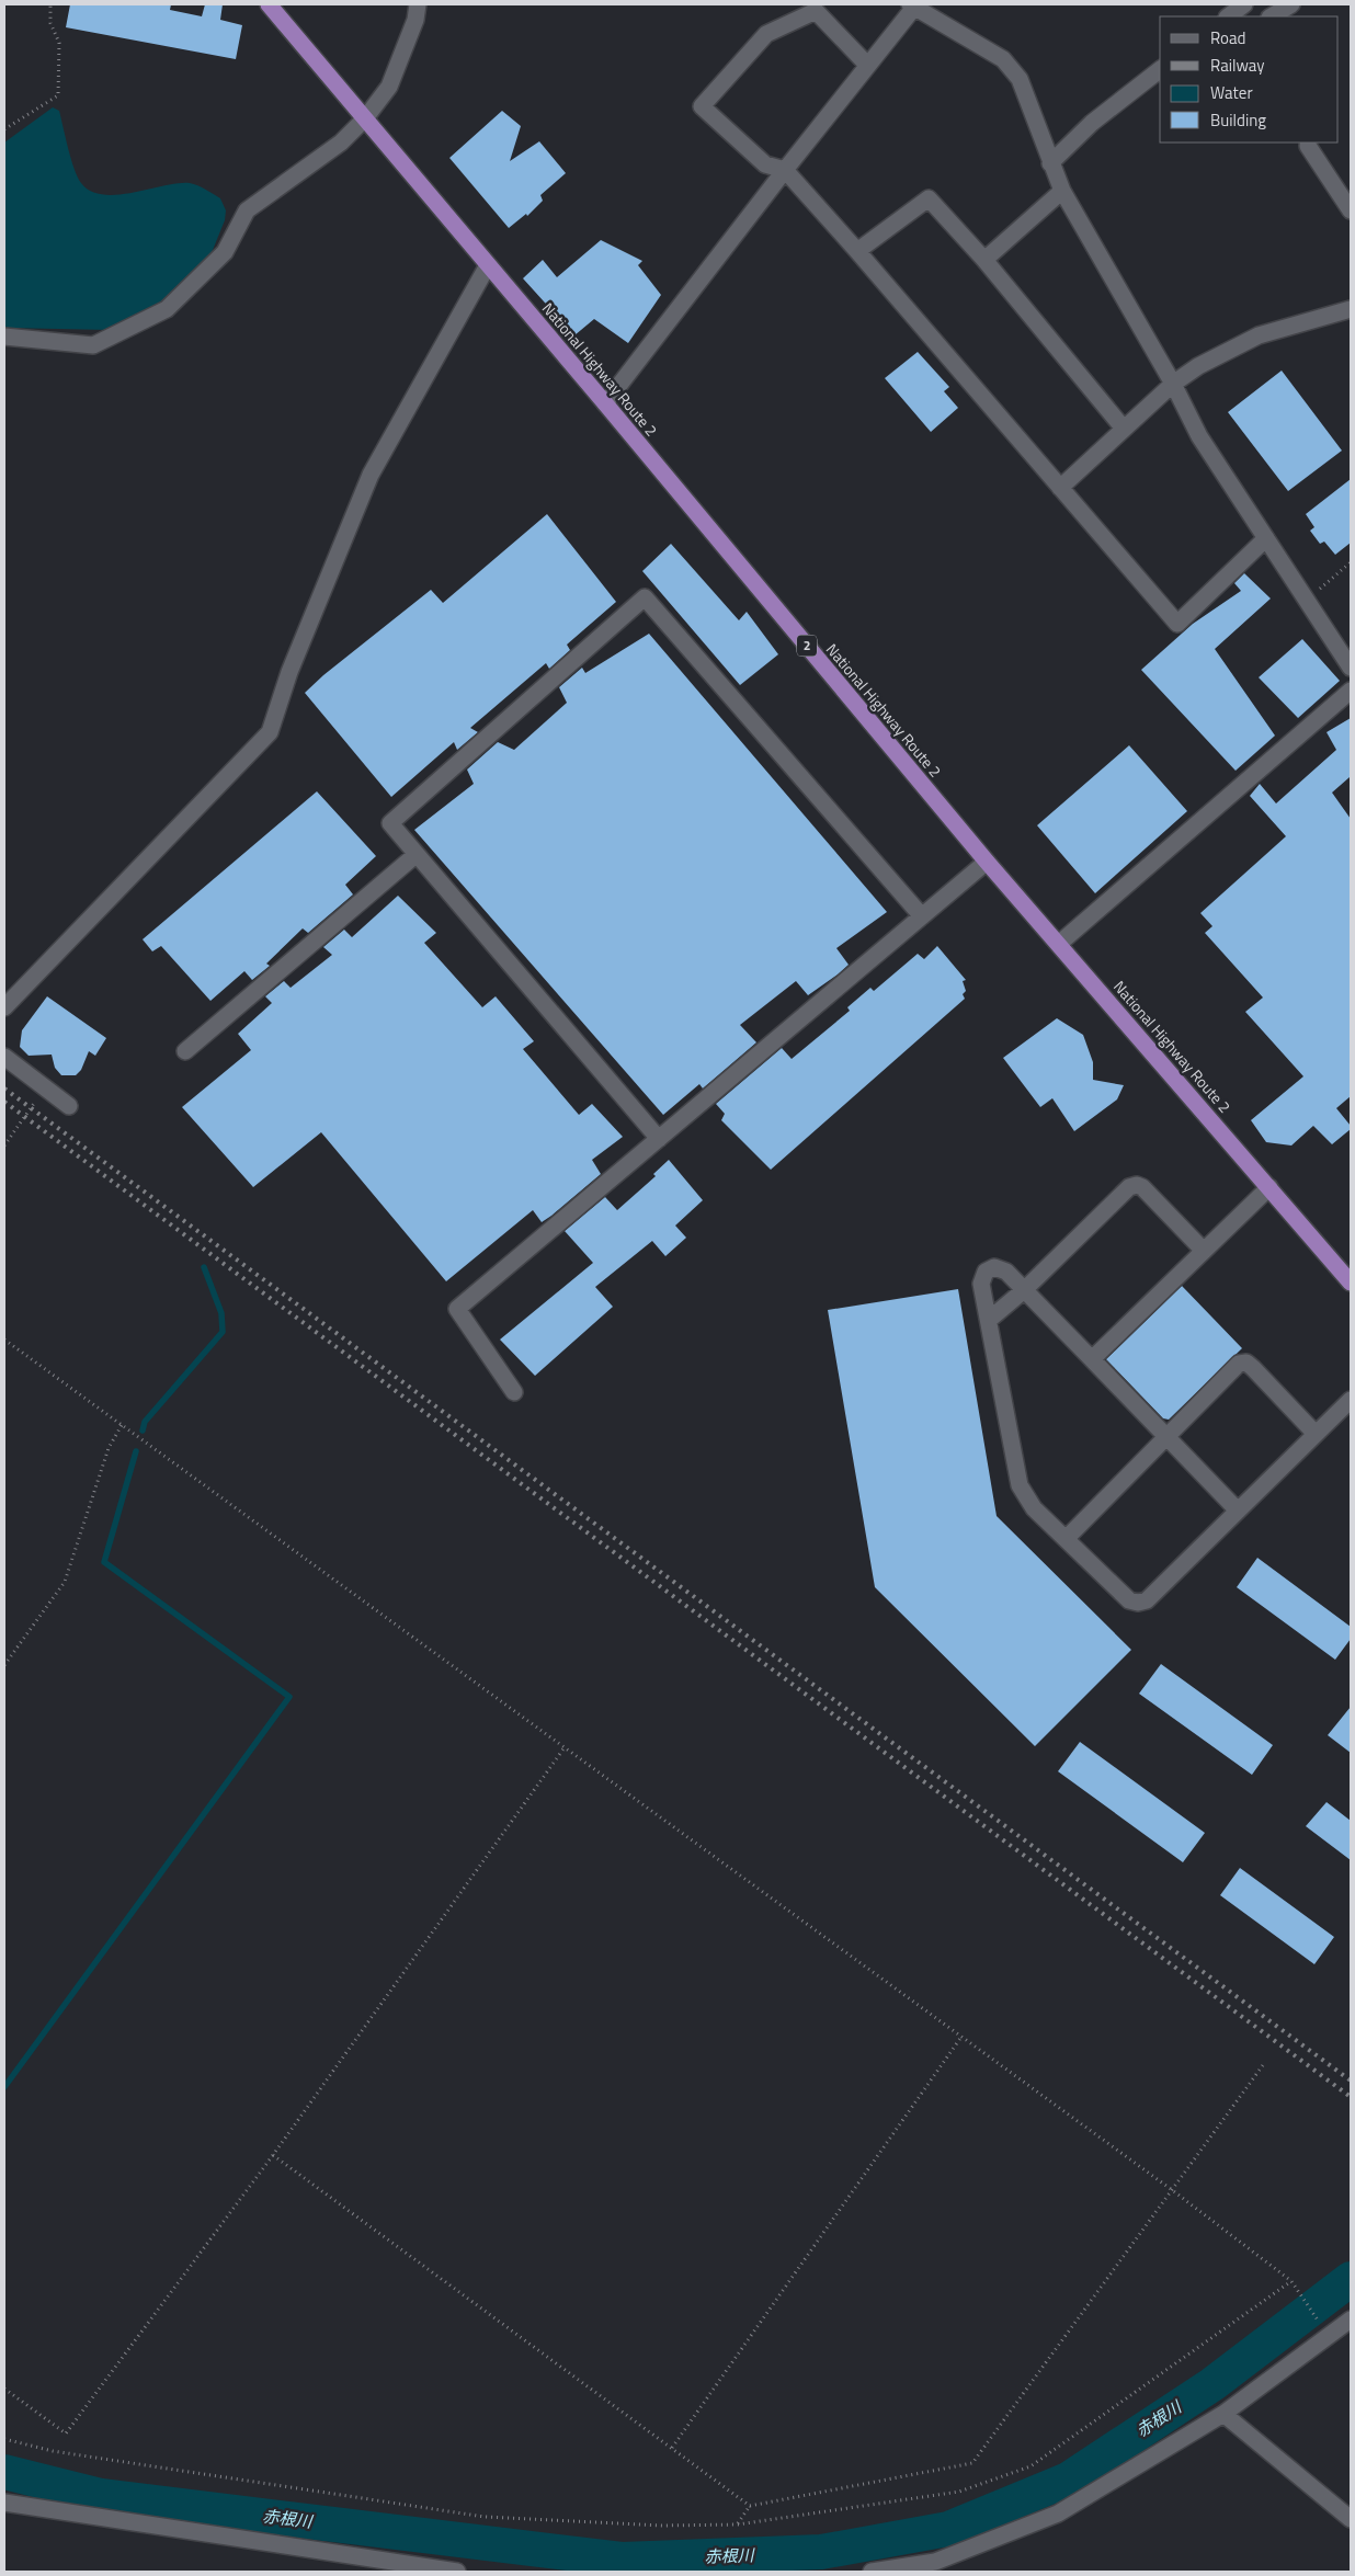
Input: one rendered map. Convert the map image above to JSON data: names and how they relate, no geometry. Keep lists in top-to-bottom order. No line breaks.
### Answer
{"streets":{"highway":["National Highway Route 2","2"]},"water":["赤根川"],"legend":["Road","Railway","Water","Building"]}
